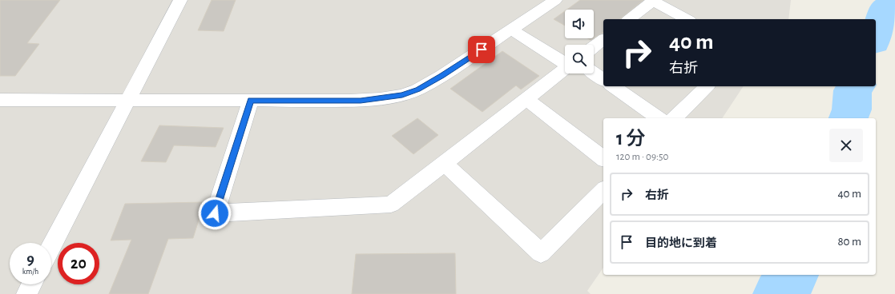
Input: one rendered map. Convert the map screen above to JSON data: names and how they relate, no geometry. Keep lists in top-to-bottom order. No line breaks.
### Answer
{"page":{"turn":["40 m","右折"],"heading":["1 分","120 m · 09:50"],"list":[{"name":"右折","value":"40 m"},{"name":"目的地に到着","value":"80 m"}],"speed":"9 km/h","limit":"20"}}
